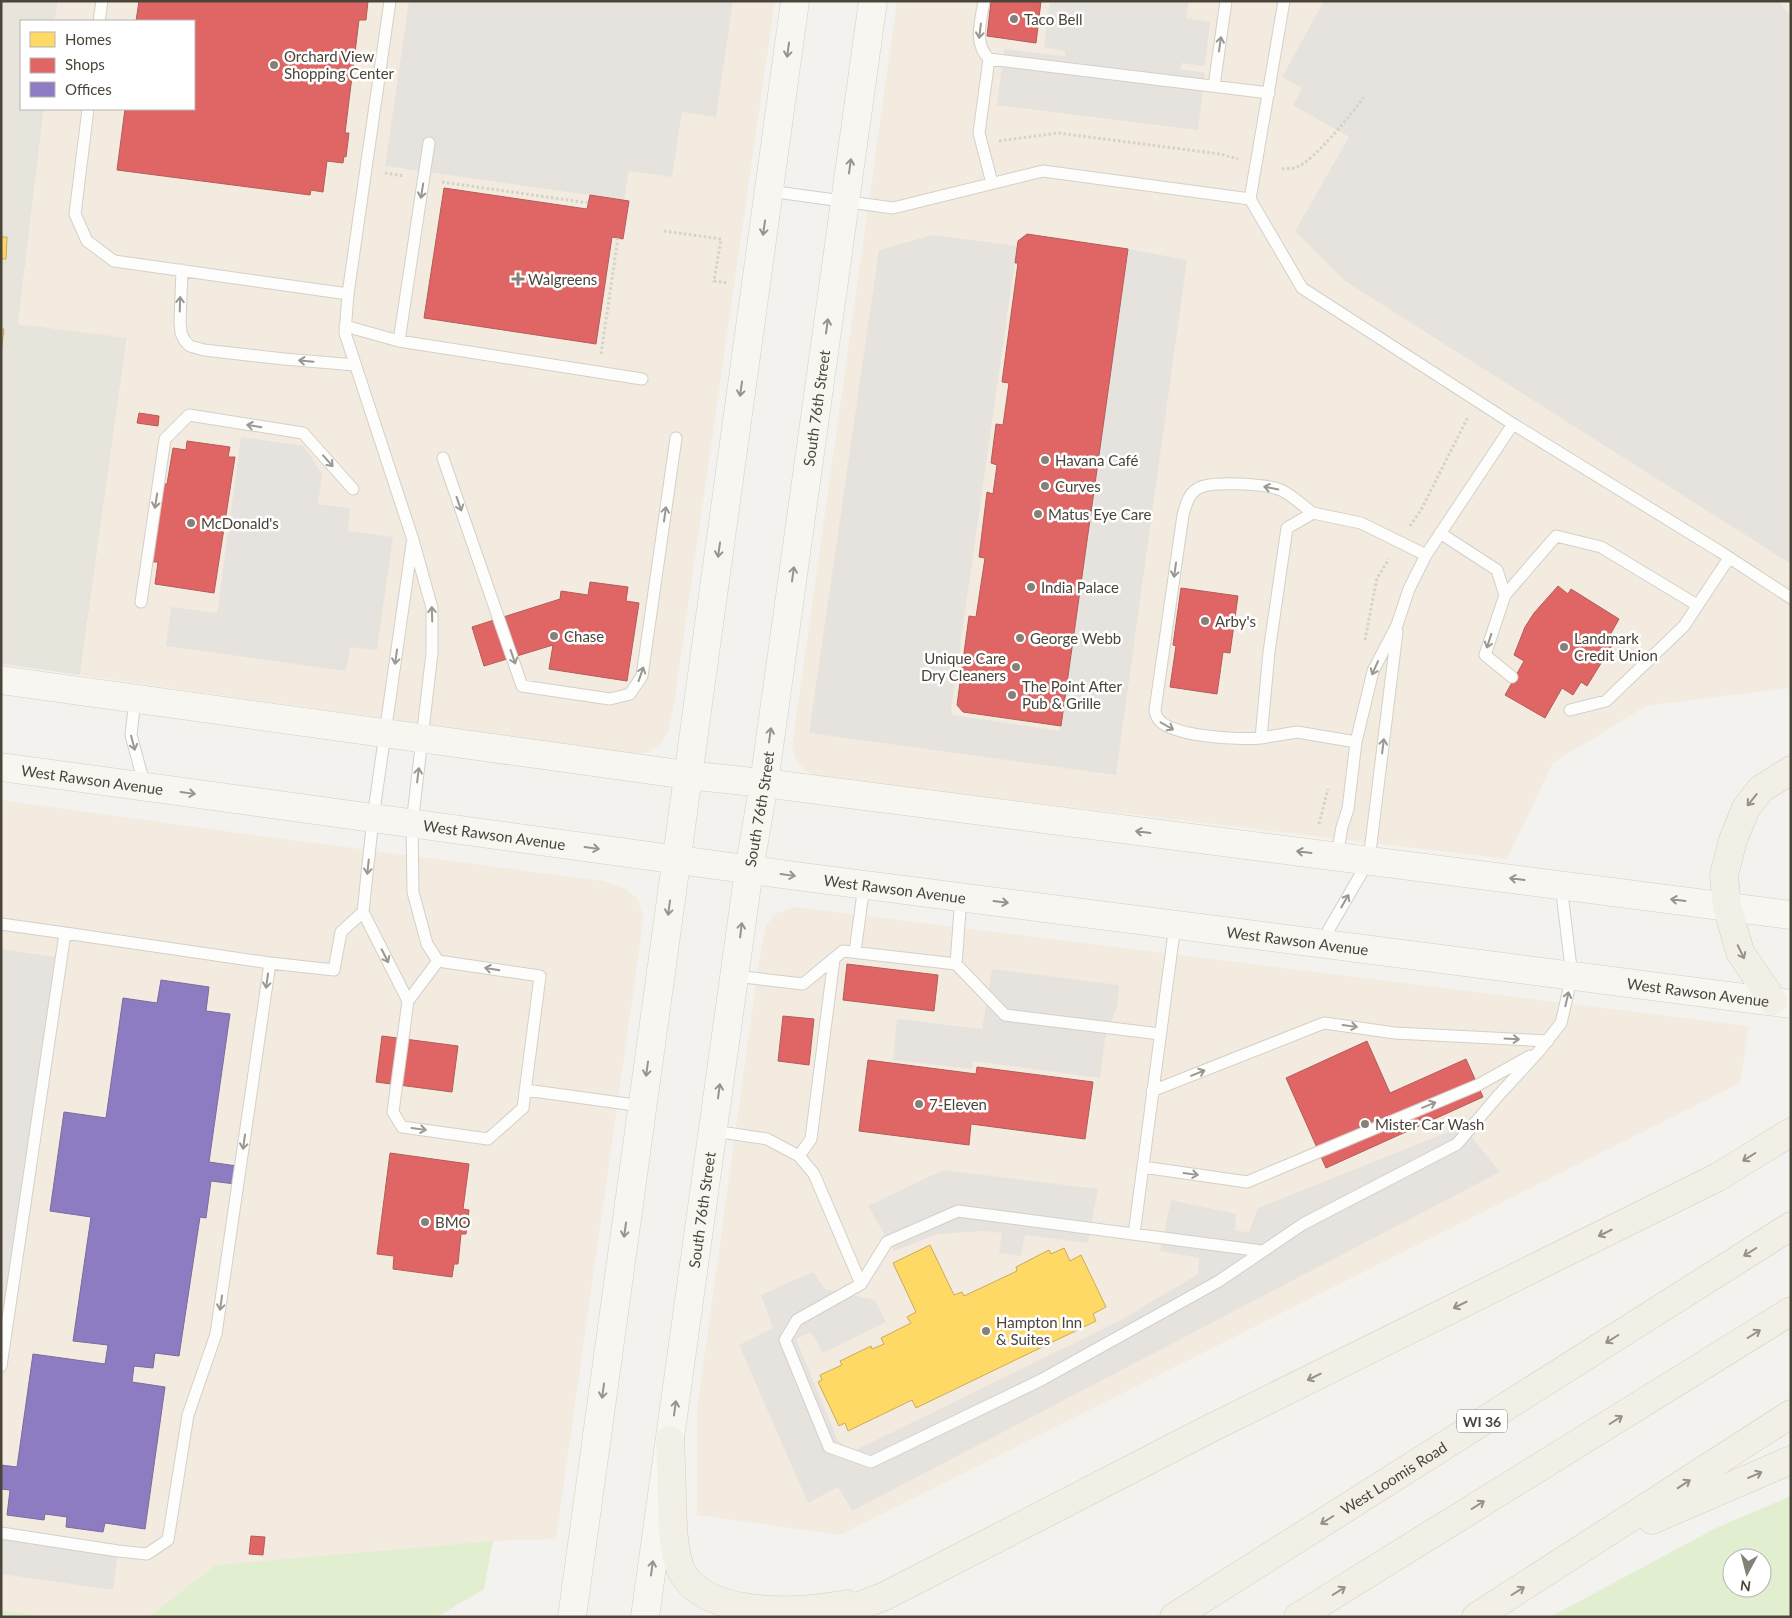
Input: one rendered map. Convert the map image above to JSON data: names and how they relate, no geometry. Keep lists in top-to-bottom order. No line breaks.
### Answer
{"streets":{"main road":["South 76th Street","West Rawson Avenue","WI 36","West Loomis Road"]},"crossings":[["South 76th Street","West Rawson Avenue"]],"places":{"other":["Taco Bell","Orchard View Shopping Center","Havana Café","Curves","Matus Eye Care","McDonald's","India Palace","Arby's","Chase","George Webb","Landmark Credit Union","Unique Care Dry Cleaners","The Point After Pub & Grille","7-Eleven","Mister Car Wash","BMO","Hampton Inn & Suites"],"health":["Walgreens"]},"legend":["Homes","Shops","Offices"],"north":"bottom"}
